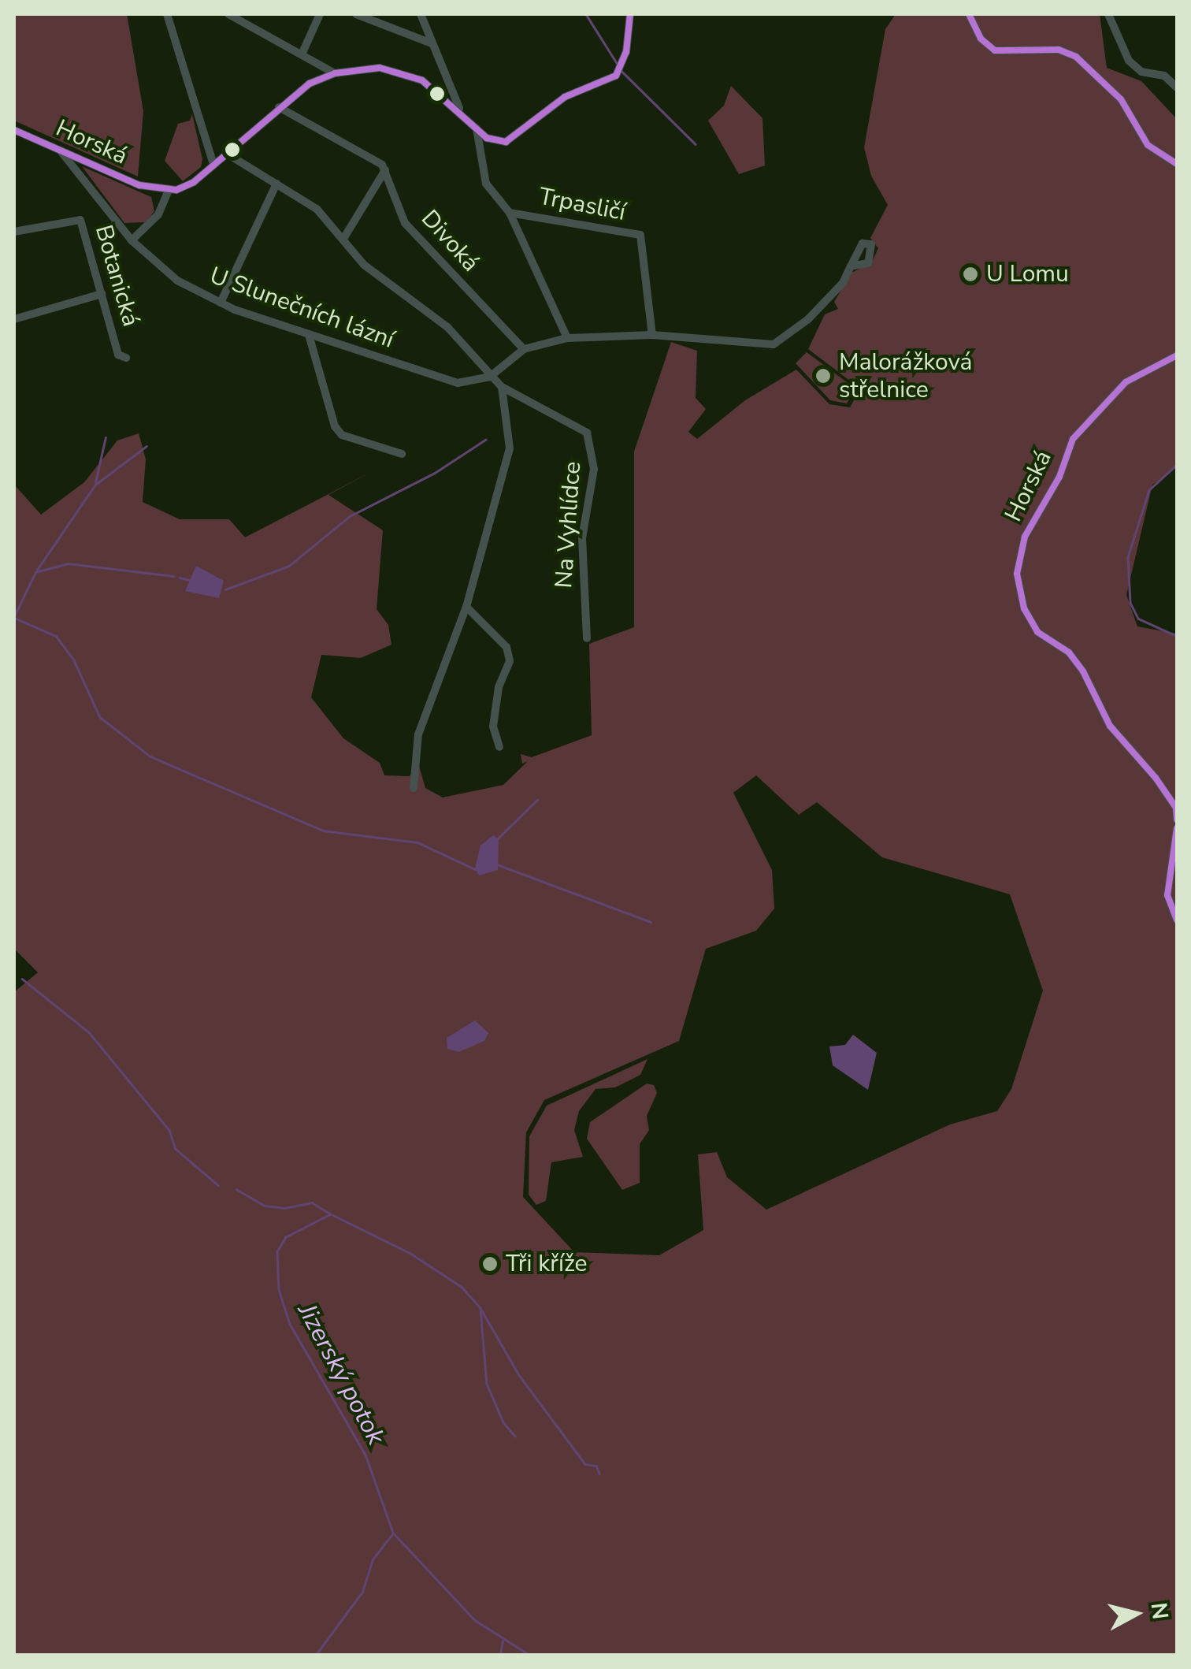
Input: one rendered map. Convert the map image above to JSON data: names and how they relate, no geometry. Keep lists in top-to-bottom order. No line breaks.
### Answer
{"streets":{"street":["Horská","Trpasličí","Divoká","Botanická","U Slunečních lázní","Na Vyhlídce"]},"crossings":[["Horská","U Slunečních lázní"],["U Slunečních lázní","Na Vyhlídce"]],"water":["Jizerský potok"],"places":["U Lomu","Malorážková střelnice","Tři kříže"],"north":"right"}
